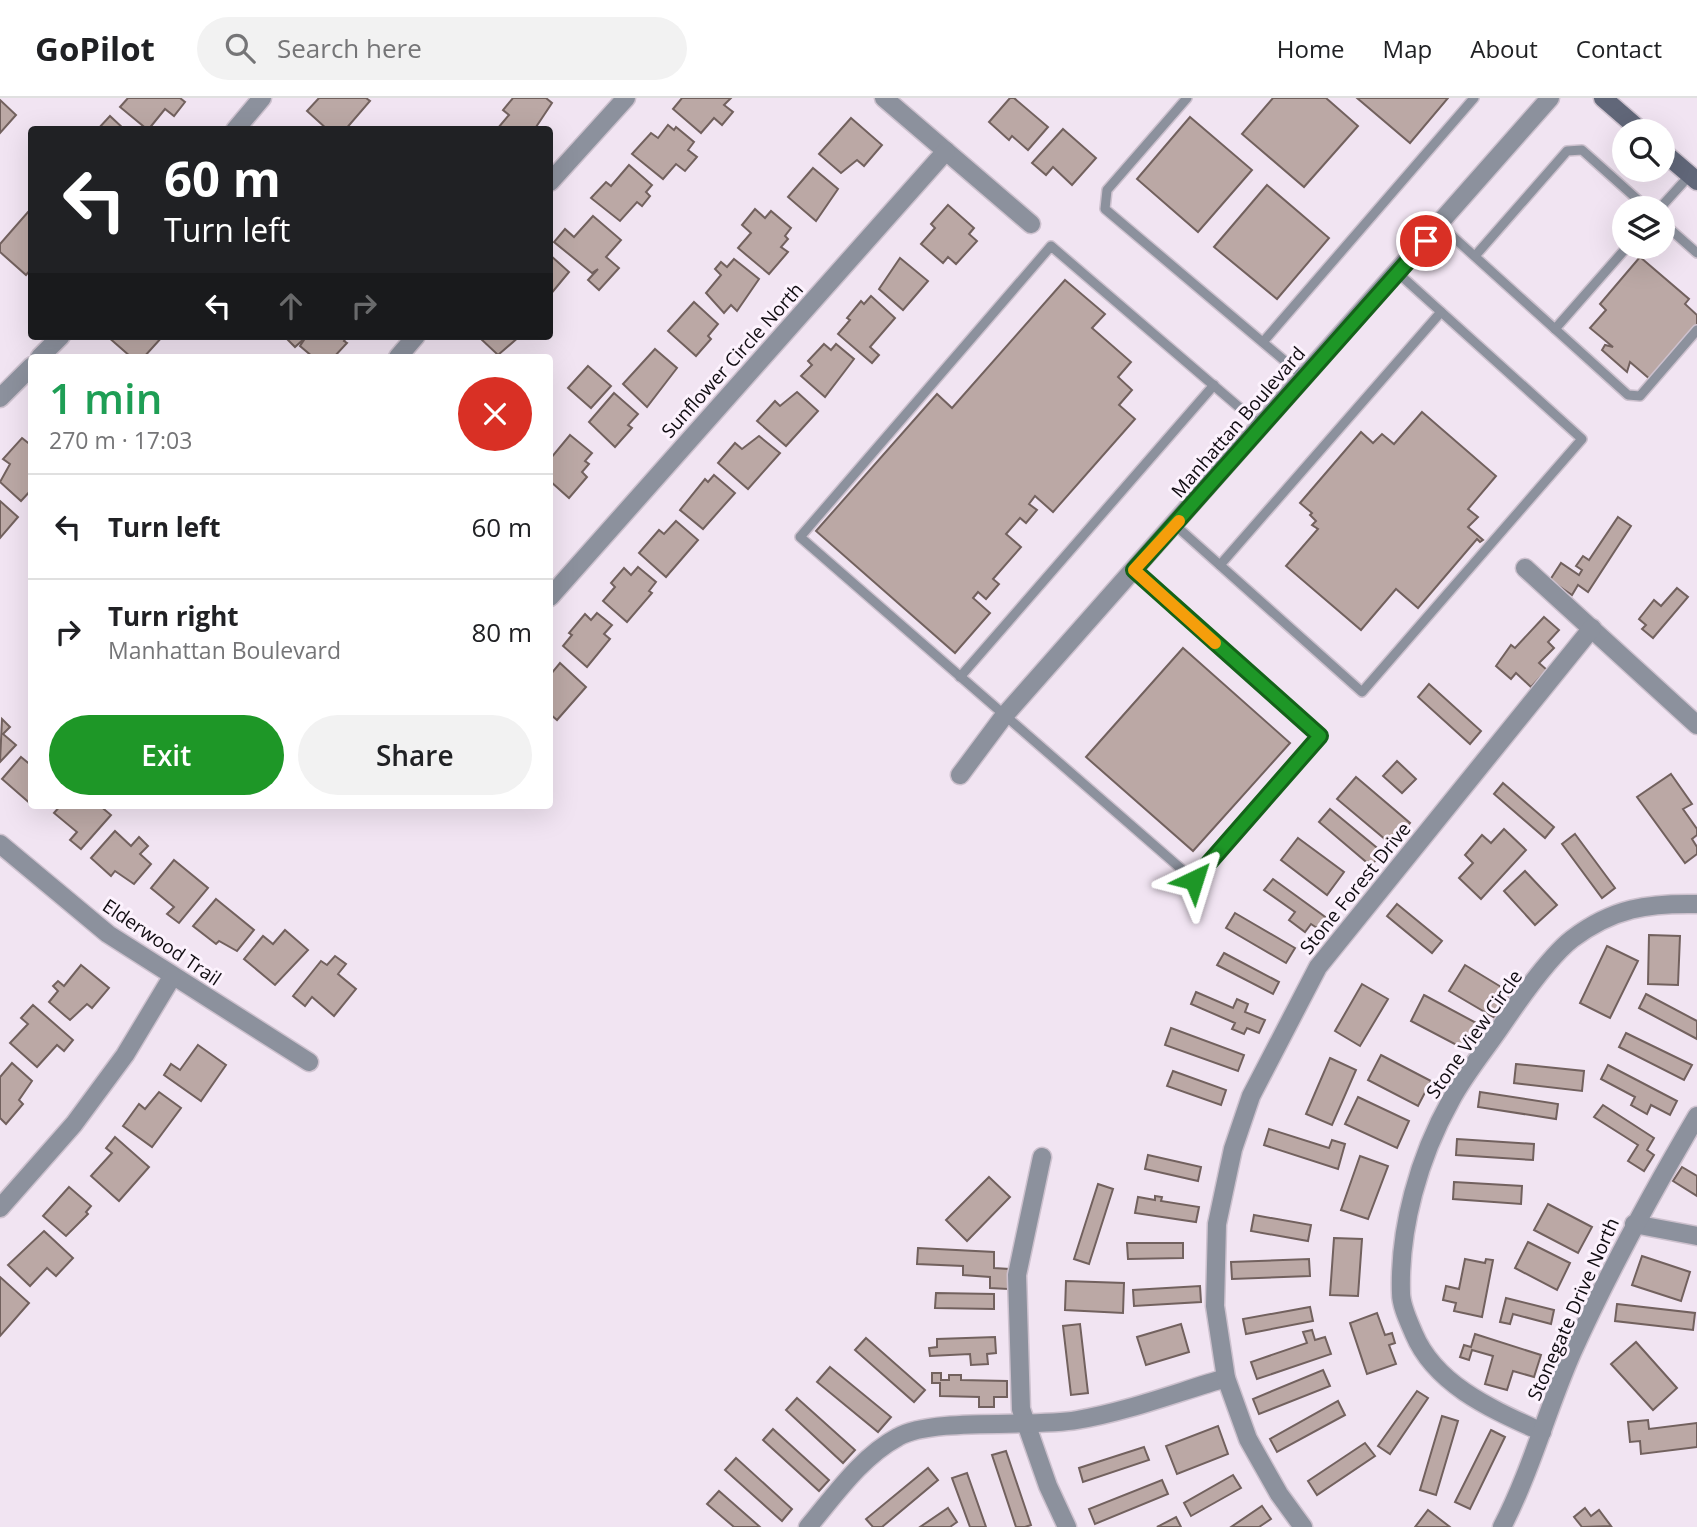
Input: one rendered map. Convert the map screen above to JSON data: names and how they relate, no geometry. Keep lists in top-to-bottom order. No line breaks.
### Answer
{"streets":{"street":["Sunflower Circle North","Manhattan Boulevard","Stone Forest Drive","Elderwood Trail","Stone View Circle","Stonegate Drive North"]},"crossings":[["Stone View Circle","Stonegate Drive North"]],"page":{"header":"GoPilot","search":"Search here","nav":["Home","Map","About","Contact"],"turn":["60 m","Turn left"],"heading":["1 min","270 m · 17:03"],"list":[{"name":"Turn left","value":"60 m"},{"name":"Turn right","note":"Manhattan Boulevard","value":"80 m"}],"buttons":["Exit","Share"]}}
